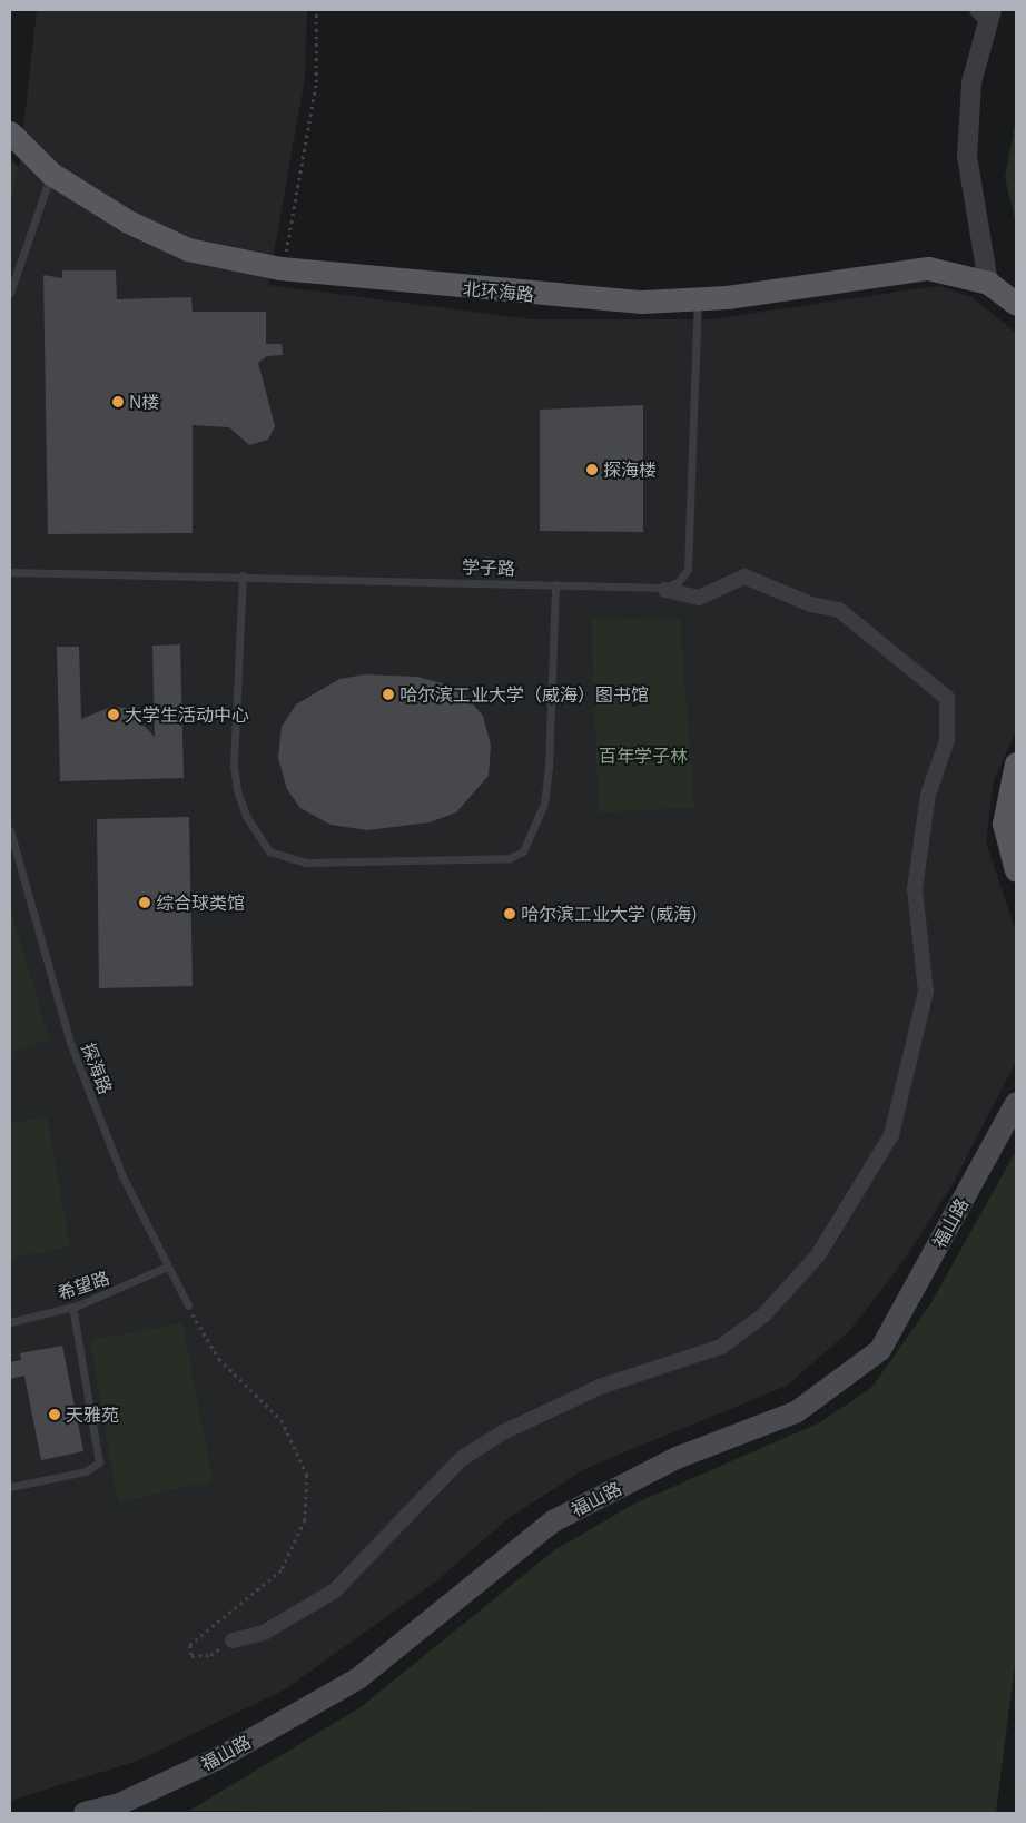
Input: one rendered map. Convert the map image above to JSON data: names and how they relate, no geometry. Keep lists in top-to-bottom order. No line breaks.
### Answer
{"streets":{"main road":["北环海路","福山路"],"lane":["学子路","探海路","希望路"]},"crossings":[["北环海路","学子路"],["探海路","希望路"]],"parks":["百年学子林"],"places":["N楼","探海楼","哈尔滨工业大学（威海）图书馆","大学生活动中心","综合球类馆","哈尔滨工业大学 (威海)","天雅苑"]}
